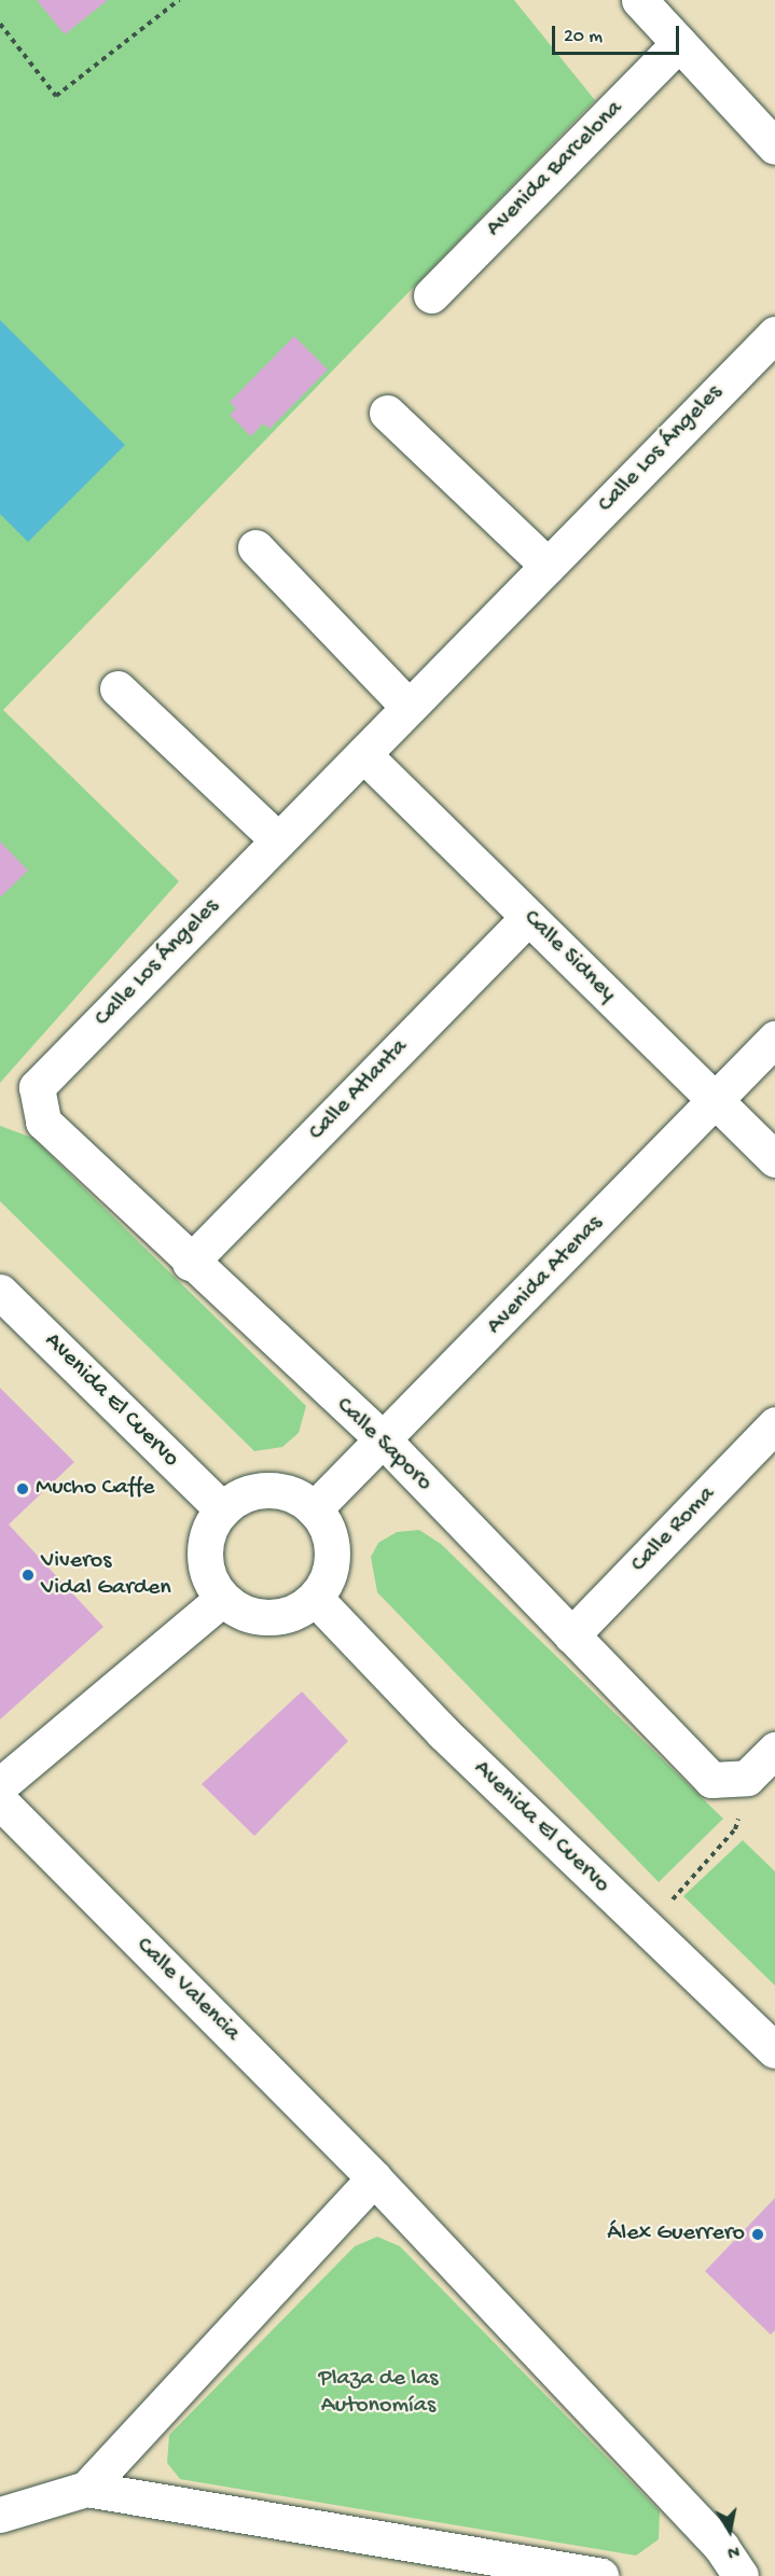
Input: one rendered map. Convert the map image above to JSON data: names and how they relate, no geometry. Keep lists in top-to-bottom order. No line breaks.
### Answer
{"streets":{"street":["Avenida Barcelona","Calle Los Ángeles","Calle Sidney","Calle Atlanta","Avenida Atenas","Avenida El Cuervo","Calle Saporo","Calle Roma","Calle Valencia"]},"crossings":[["Calle Los Ángeles","Calle Sidney"],["Calle Los Ángeles","Calle Saporo"],["Calle Sidney","Calle Atlanta"],["Calle Sidney","Avenida Atenas"],["Calle Atlanta","Calle Saporo"],["Avenida Atenas","Avenida El Cuervo"],["Avenida Atenas","Calle Saporo"],["Calle Saporo","Calle Roma"]],"parks":["Plaza de las Autonomías"],"places":["Mucho Caffe","Viveros Vidal Garden","Álex Guerrero"],"scale_bar":"20 m","north":"bottom"}
